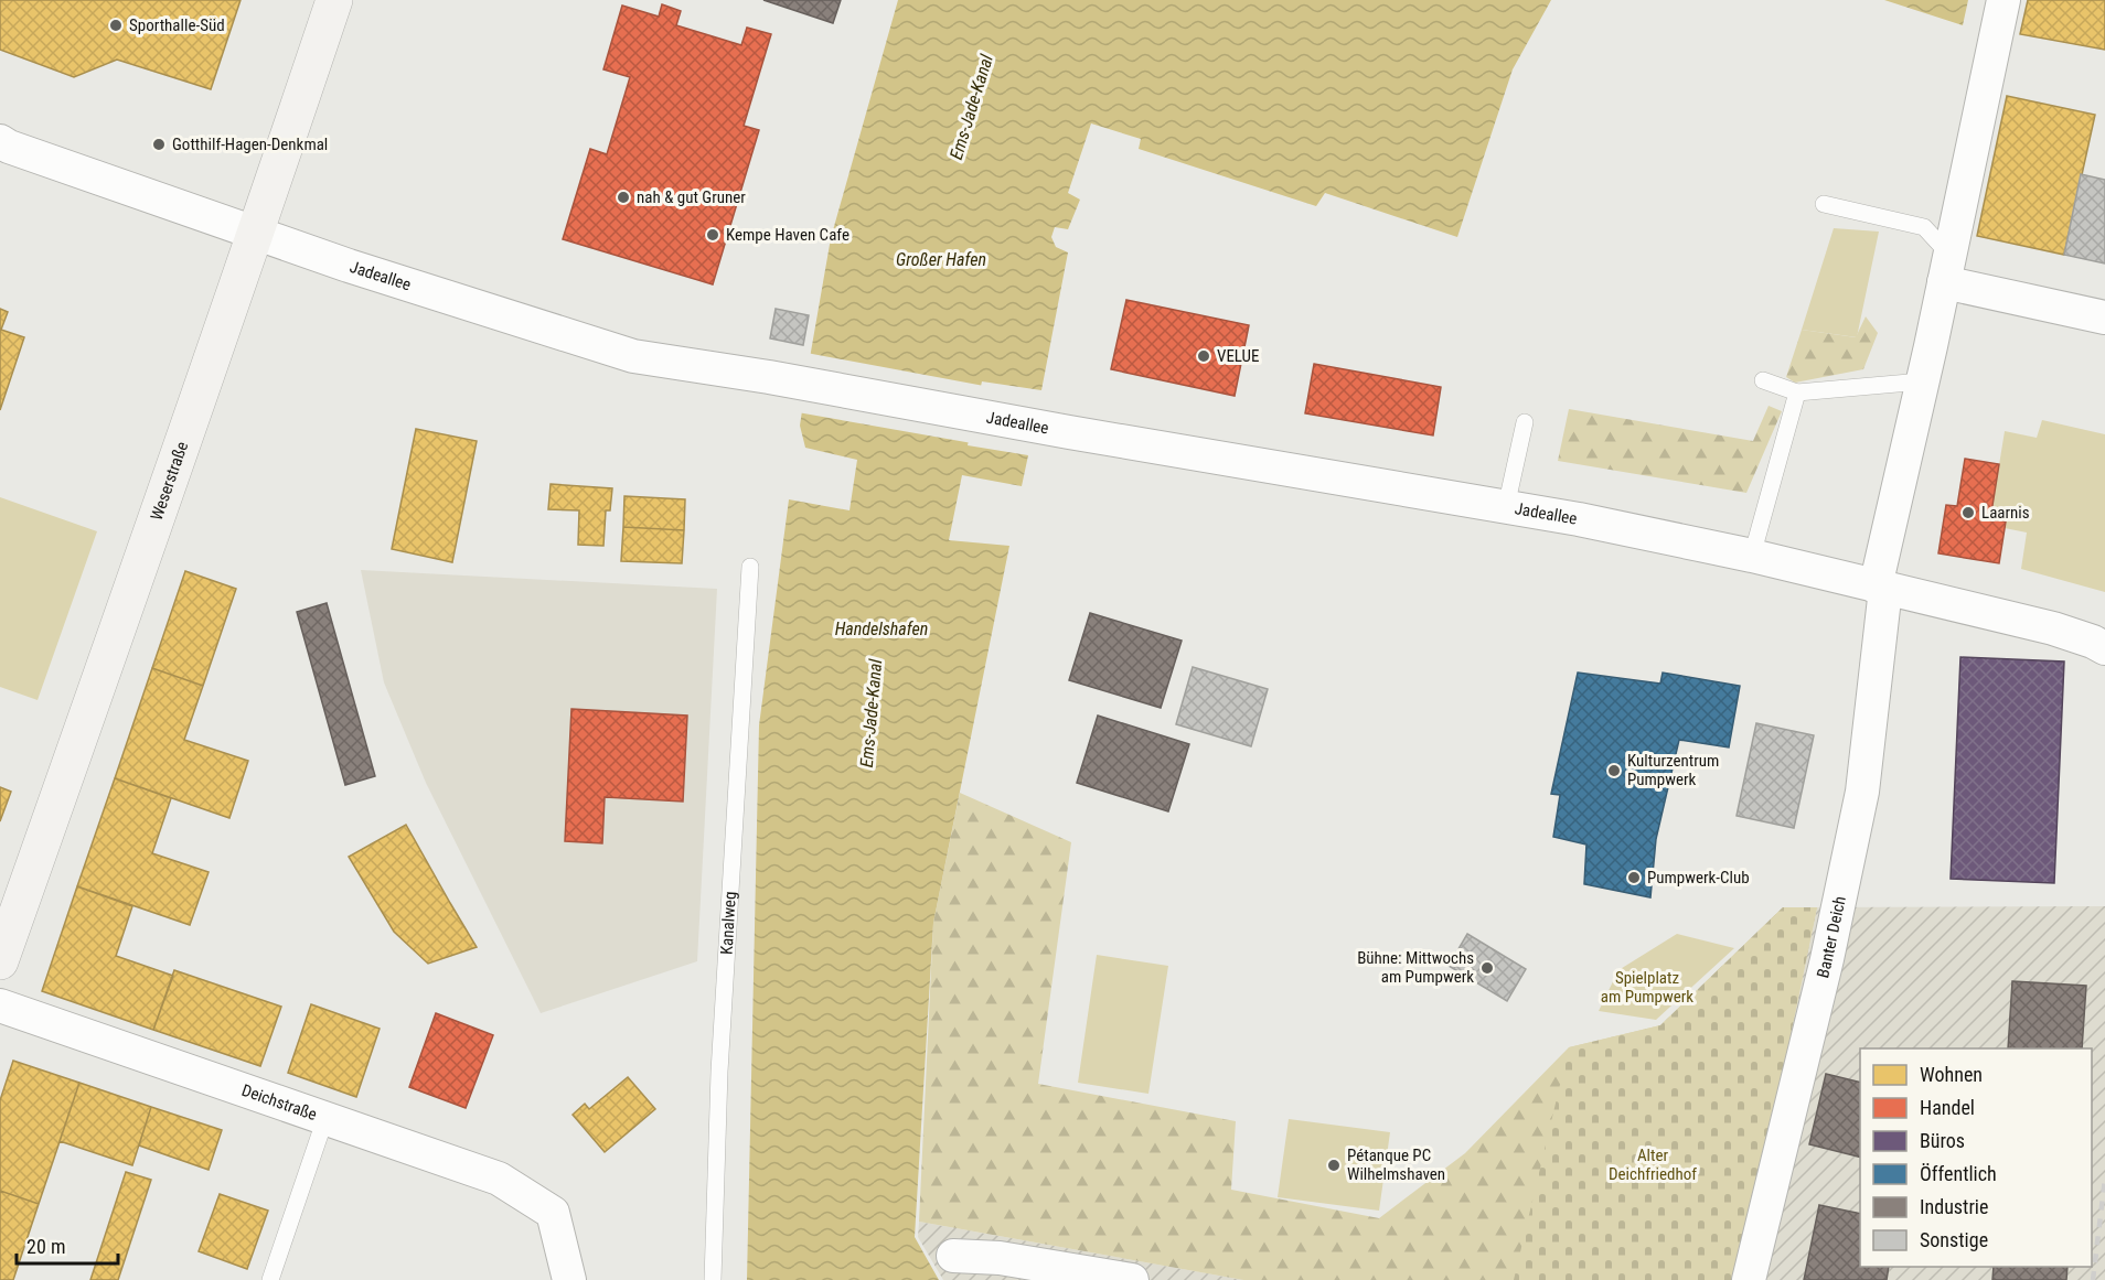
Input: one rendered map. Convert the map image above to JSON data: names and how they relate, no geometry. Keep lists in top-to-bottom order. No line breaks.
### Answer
{"streets":{"street":["Jadeallee","Weserstraße","Banter Deich","Deichstraße"],"lane":["Kanalweg"]},"crossings":[["Jadeallee","Weserstraße"],["Jadeallee","Banter Deich"]],"water":["Ems-Jade-Kanal","Großer Hafen","Handelshafen"],"parks":["Spielplatz am Pumpwerk","Alter Deichfriedhof"],"places":["Sporthalle-Süd","Gotthilf-Hagen-Denkmal","nah & gut Gruner","Kempe Haven Cafe","VELUE","Laarnis","Kulturzentrum Pumpwerk","Pumpwerk-Club","Bühne: Mittwochs am Pumpwerk","Pétanque PC Wilhelmshaven"],"legend":["Wohnen","Handel","Büros","Öffentlich","Industrie","Sonstige"],"scale_bar":"20 m"}
